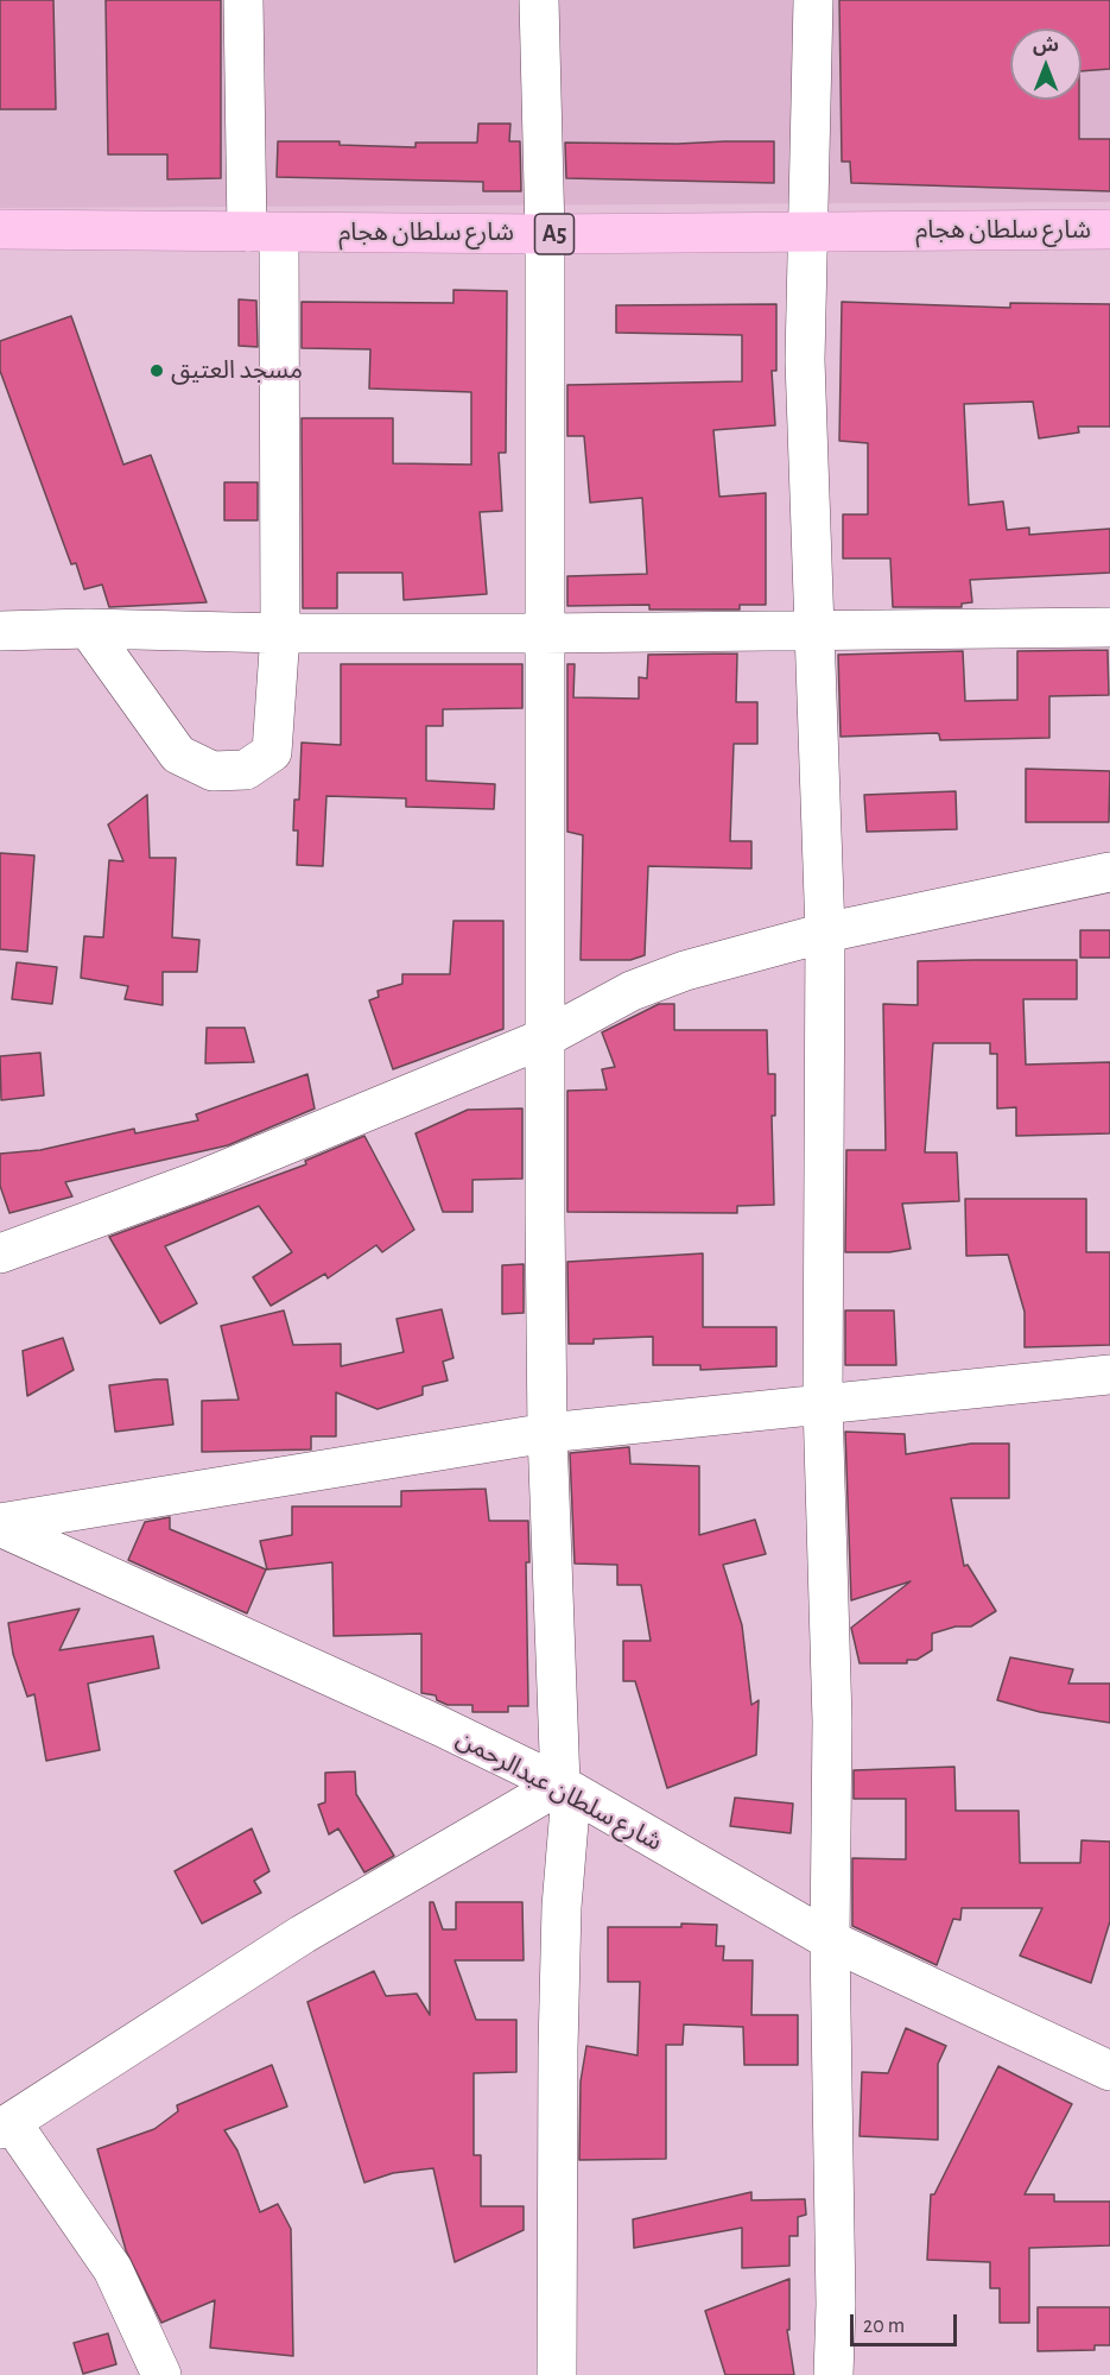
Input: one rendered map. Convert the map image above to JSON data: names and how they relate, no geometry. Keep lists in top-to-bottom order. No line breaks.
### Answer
{"streets":{"highway":["شارع سلطان هجام","A5"],"street":["شارع سلطان عبدالرحمن"]},"places":["مسجد العتيق"],"scale_bar":"20 m","north":"top"}
